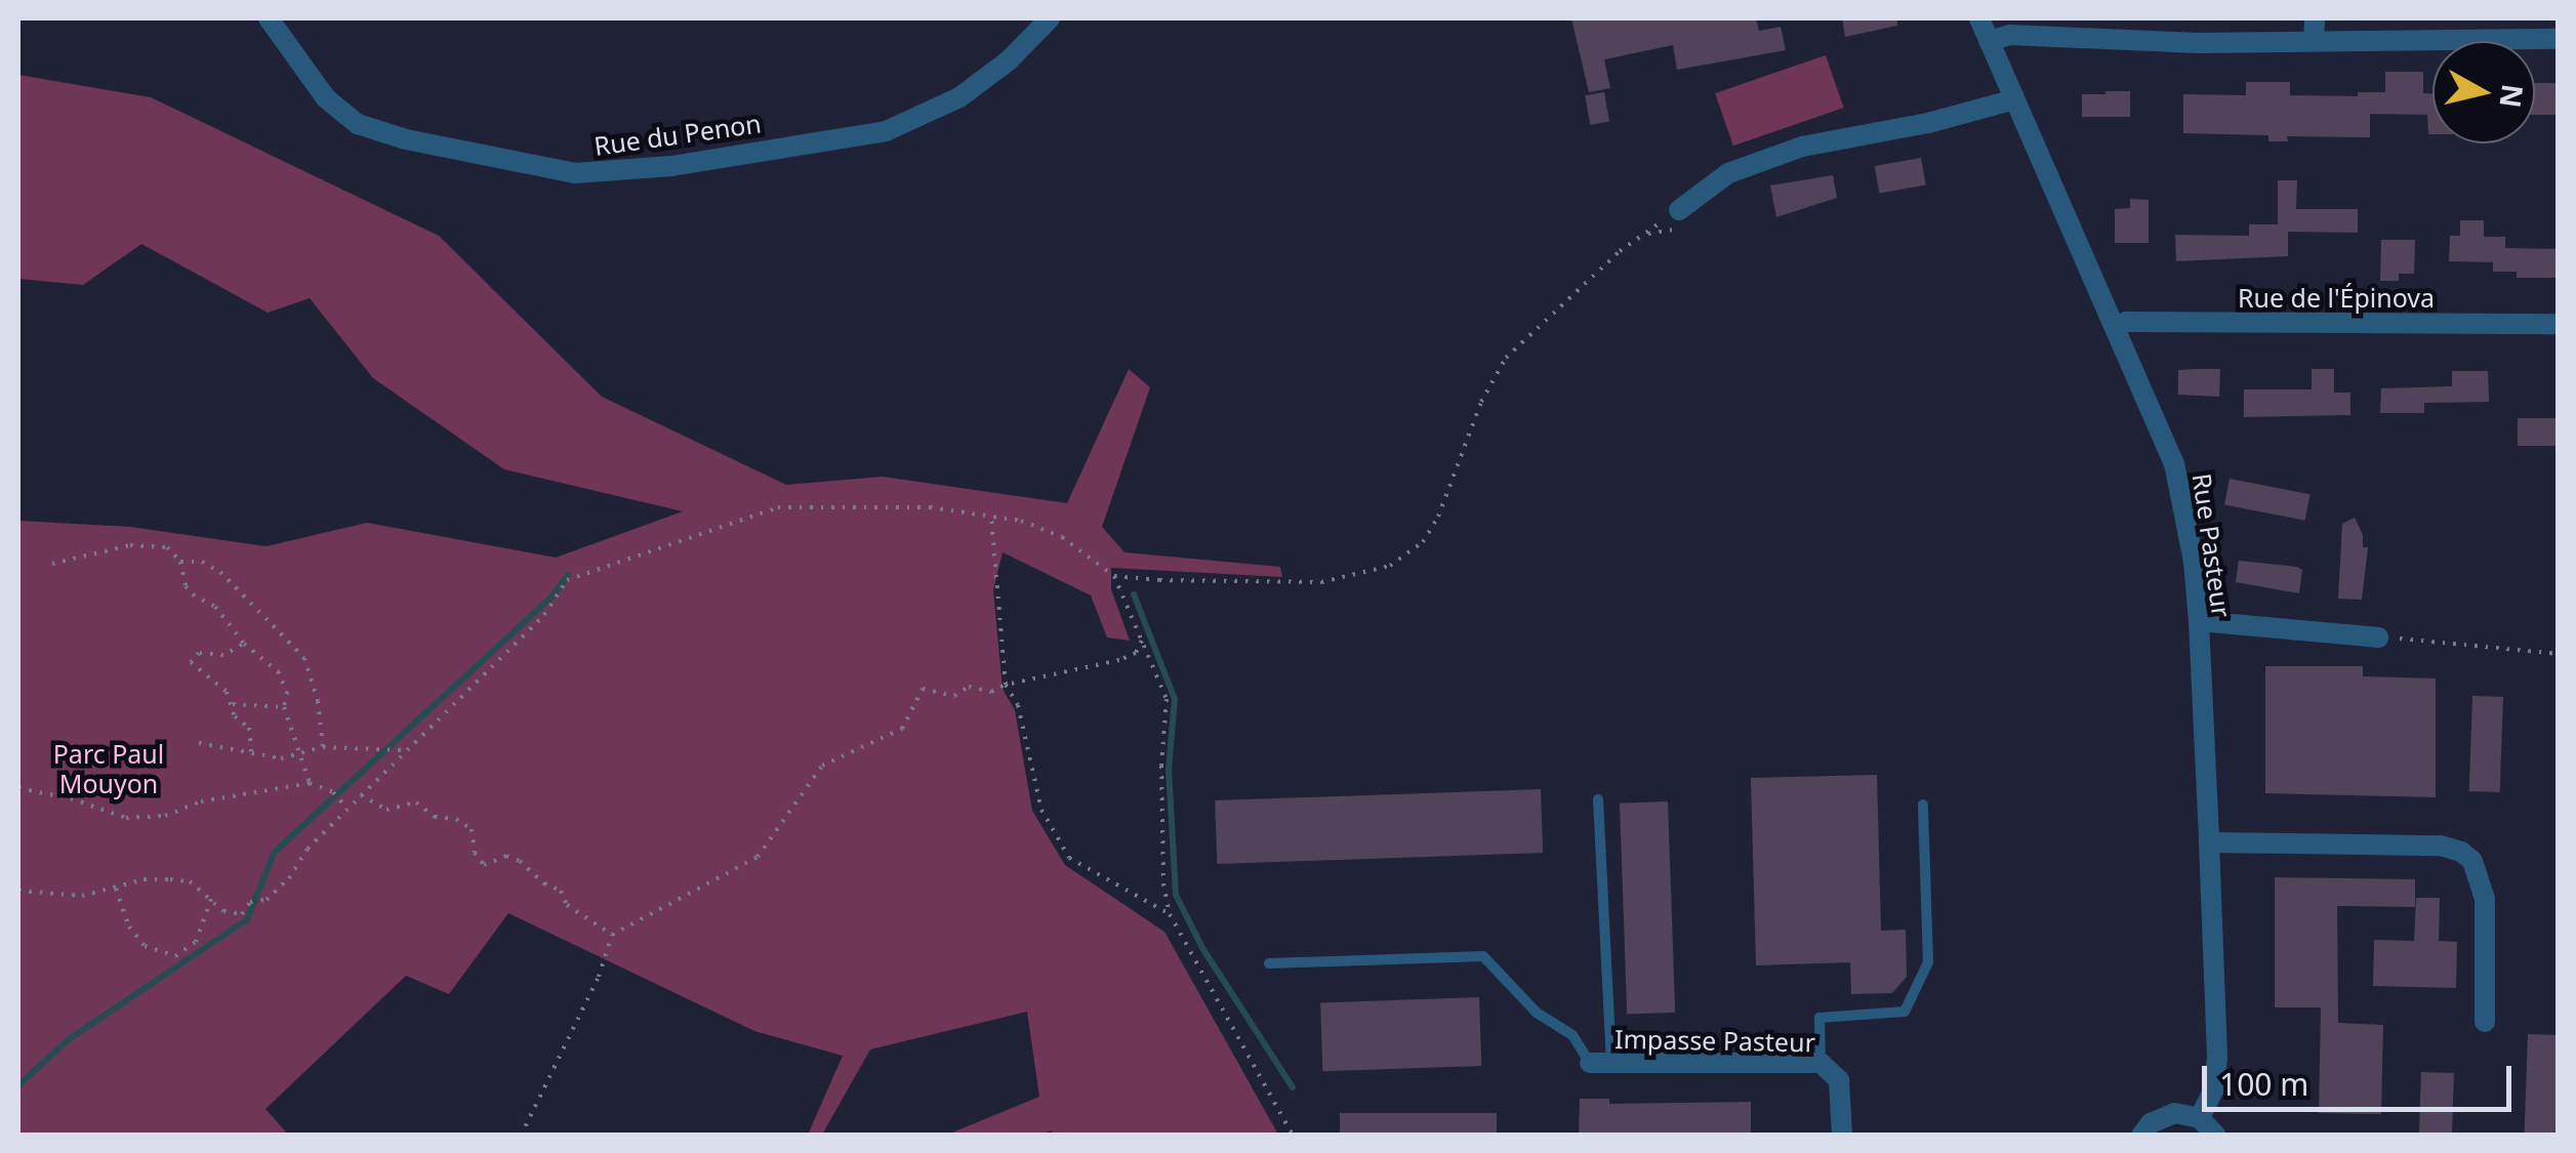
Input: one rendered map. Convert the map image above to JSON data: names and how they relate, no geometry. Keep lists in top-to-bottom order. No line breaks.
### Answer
{"streets":{"street":["Rue du Penon","Rue de l'Épinova","Rue Pasteur","Impasse Pasteur"]},"crossings":[["Rue de l'Épinova","Rue Pasteur"]],"parks":["Parc Paul Mouyon"],"scale_bar":"100 m","north":"right"}
